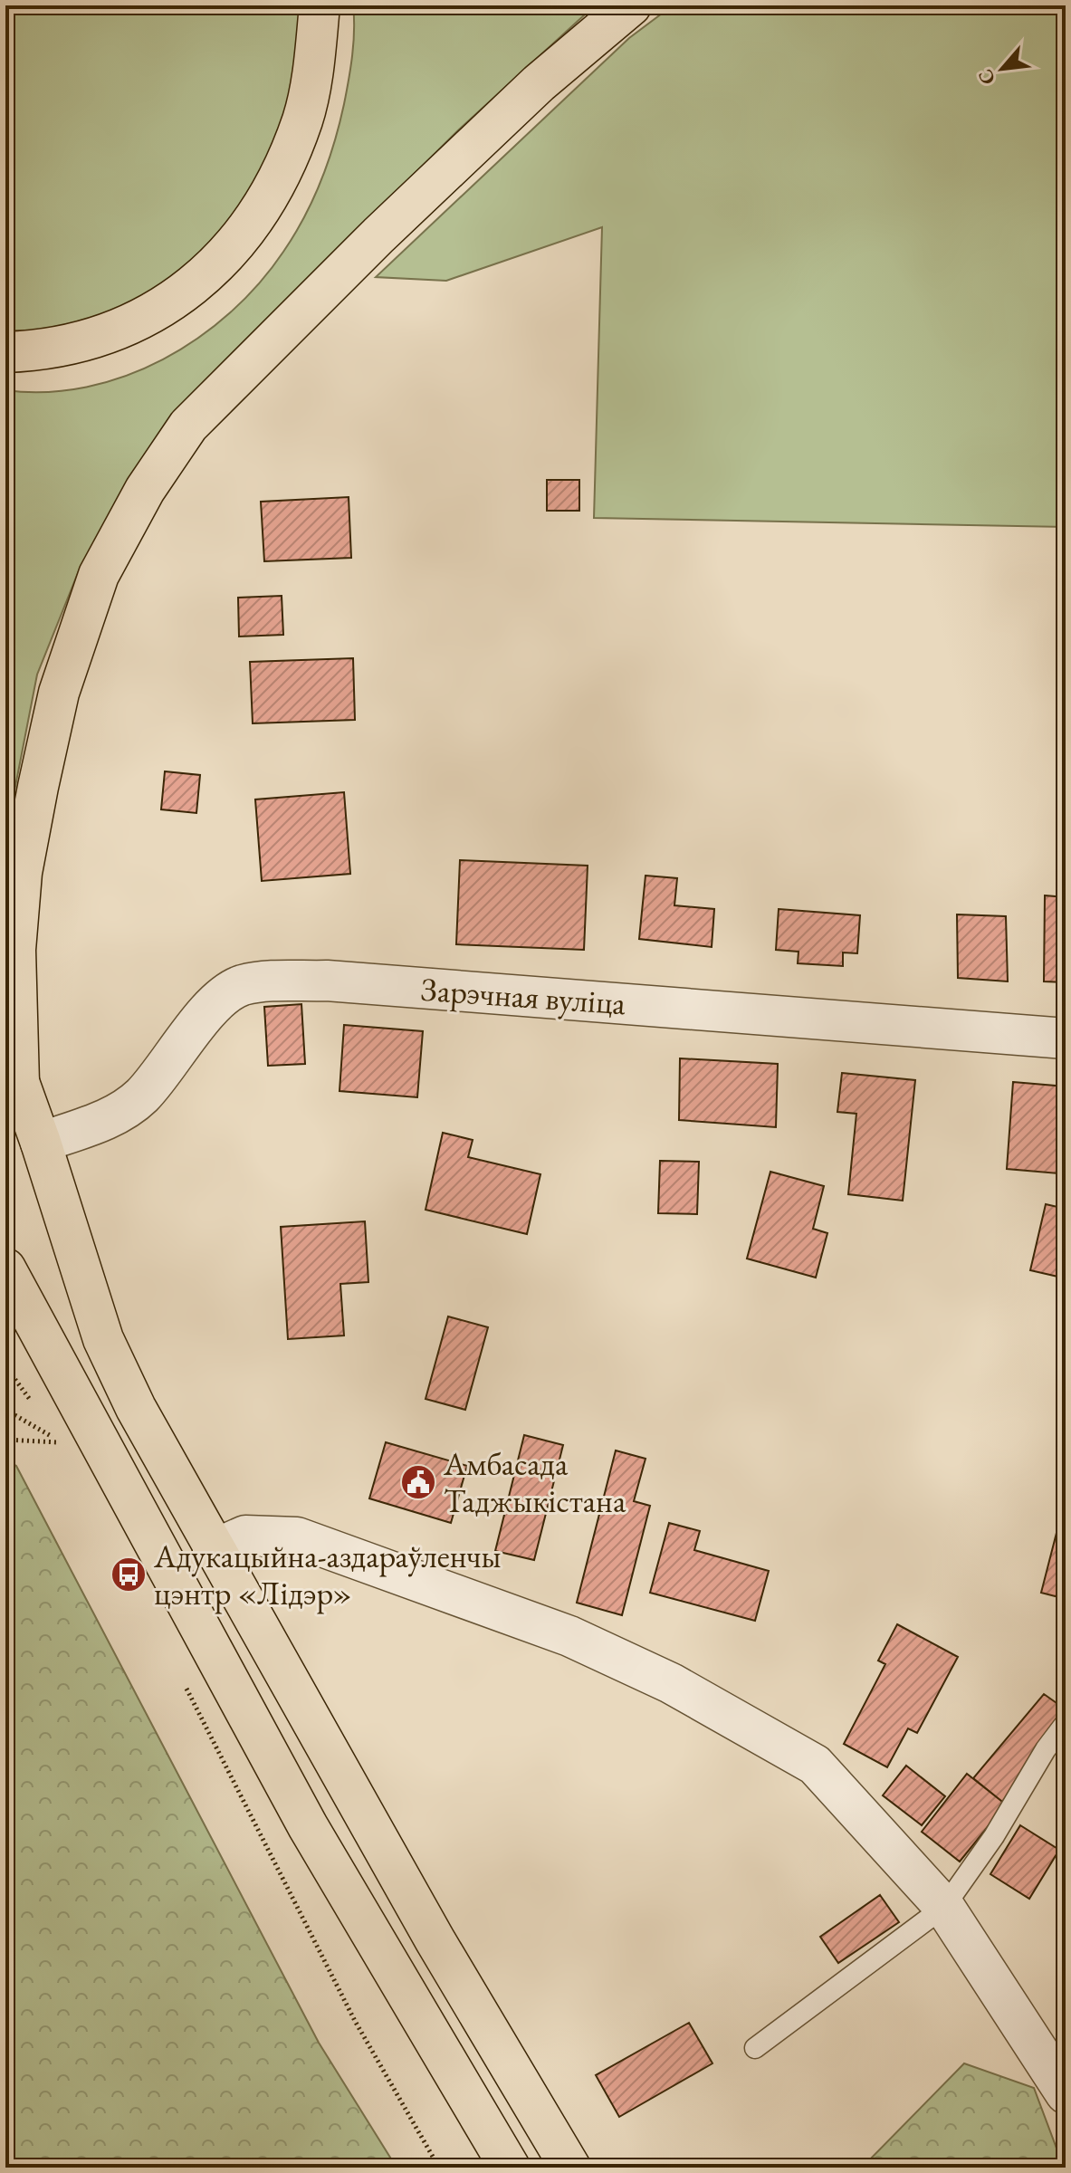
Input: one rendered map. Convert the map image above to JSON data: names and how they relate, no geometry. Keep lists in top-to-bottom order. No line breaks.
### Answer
{"streets":{"street":["Зарэчная вуліца"]},"places":{"public building":["Амбасада Таджыкістана"],"bus stop":["Адукацыйна-аздараўленчы цэнтр «Лідэр»"]},"north":"bottom left"}
